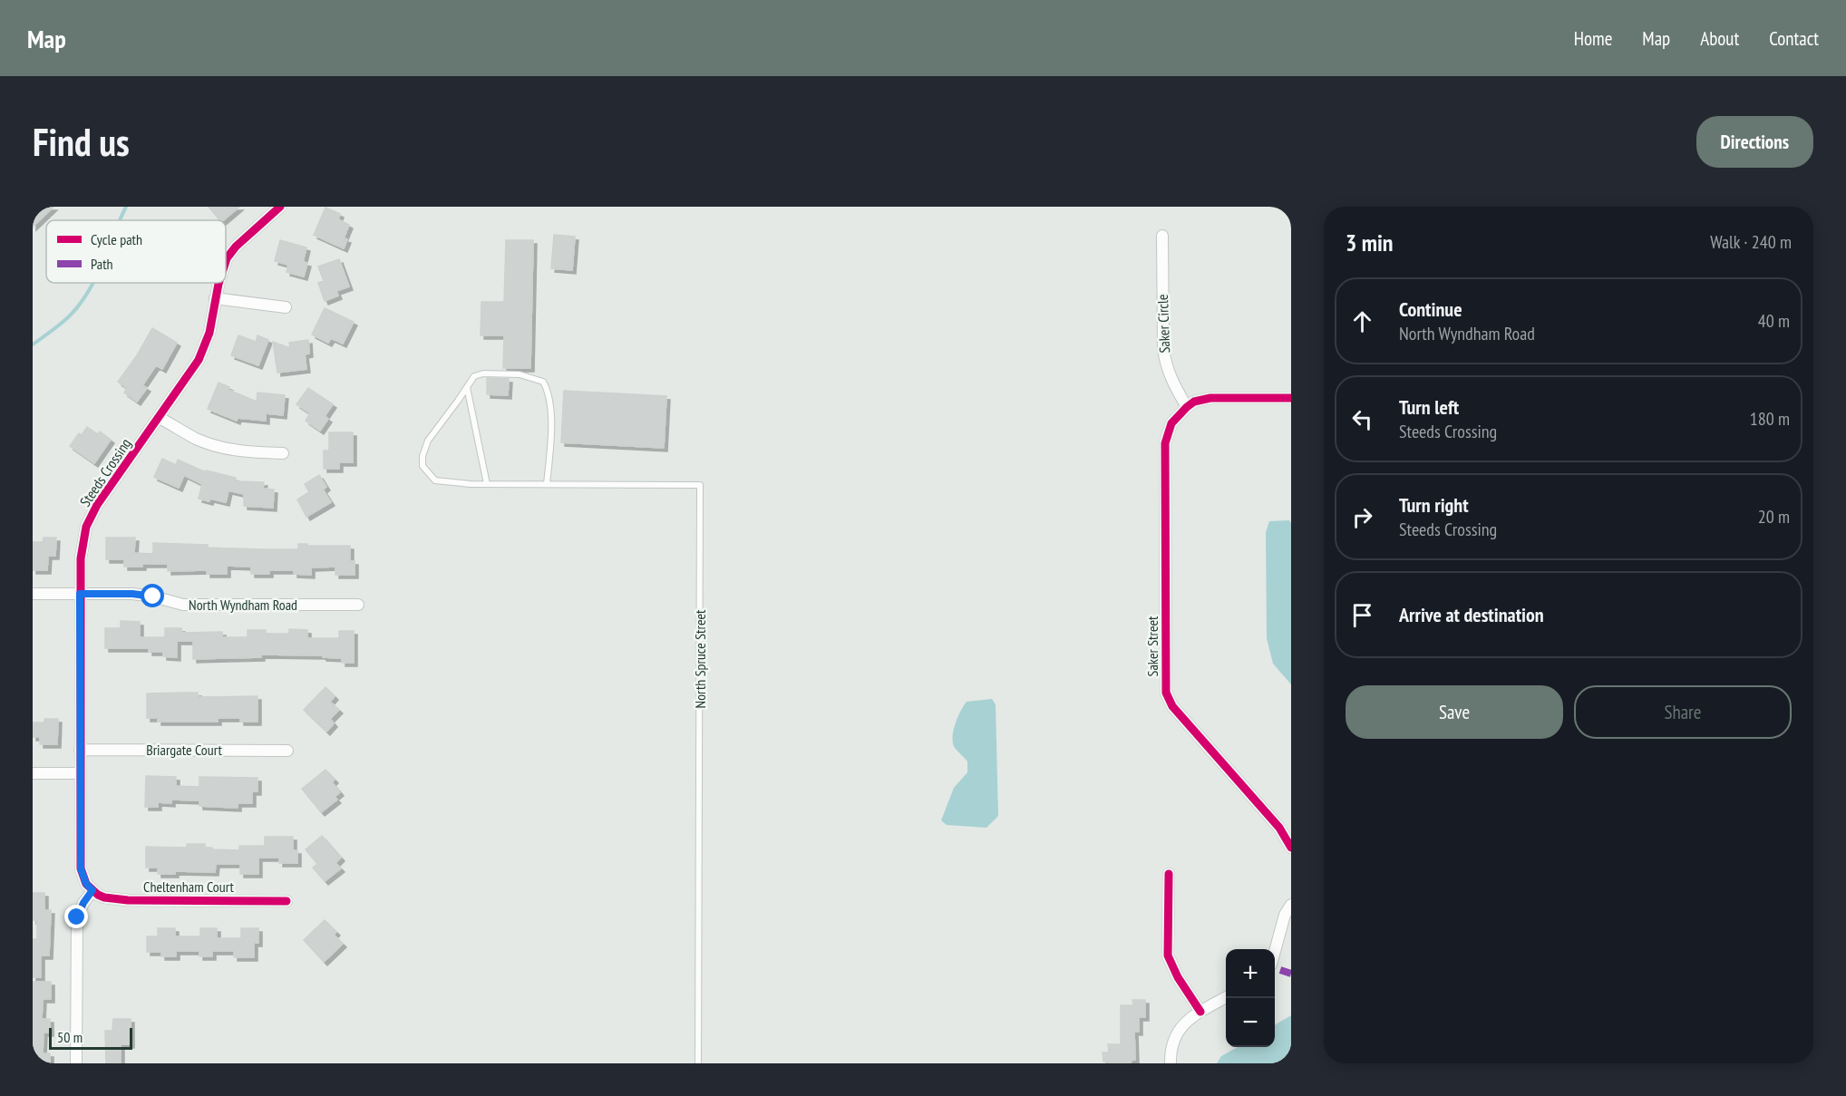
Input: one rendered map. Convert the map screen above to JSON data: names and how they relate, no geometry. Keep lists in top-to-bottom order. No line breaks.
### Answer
{"streets":{"street":["Saker Circle","Steeds Crossing","North Wyndham Road","Saker Street","Briargate Court","Cheltenham Court"],"lane":["North Spruce Street"]},"crossings":[["Saker Circle","Saker Street"],["Steeds Crossing","North Wyndham Road"],["Steeds Crossing","Briargate Court"],["Steeds Crossing","Cheltenham Court"]],"legend":["Cycle path","Path"],"scale_bar":"50 m","page":{"header":"Map","nav":["Home","Map","About","Contact"],"buttons":["Directions",["Save","Share"]],"title":"Find us","heading":["3 min","Walk · 240 m"],"list":[["Continue","North Wyndham Road","40 m"],["Turn left","Steeds Crossing","180 m"],["Turn right","Steeds Crossing","20 m"],"Arrive at destination"],"map_buttons":["+","−"],"scale":"50 m"}}
